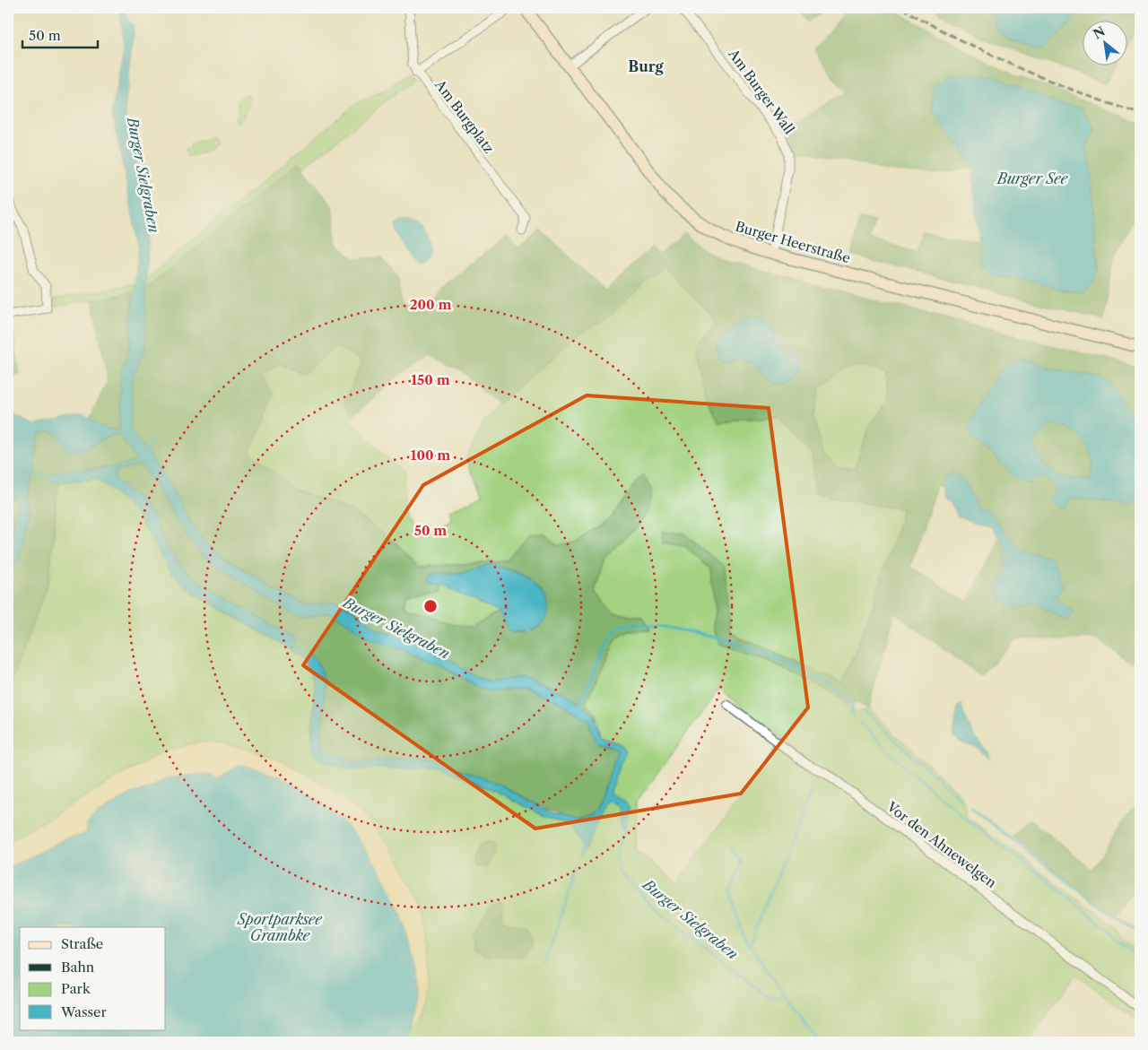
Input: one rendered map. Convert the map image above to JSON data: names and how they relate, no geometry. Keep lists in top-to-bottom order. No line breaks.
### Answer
{"streets":{"main road":["Burger Heerstraße"],"street":["Am Burger Wall","Am Burgplatz","Vor den Ahnewelgen"]},"crossings":[["Am Burger Wall","Burger Heerstraße"]],"districts":["Burg"],"water":["Burger Sielgraben","Burger See","Sportparksee Grambke"],"legend":["Straße","Bahn","Park","Wasser"],"scale_bar":"50 m","north":"top left","rings":["200 m","150 m","100 m","50 m"]}
